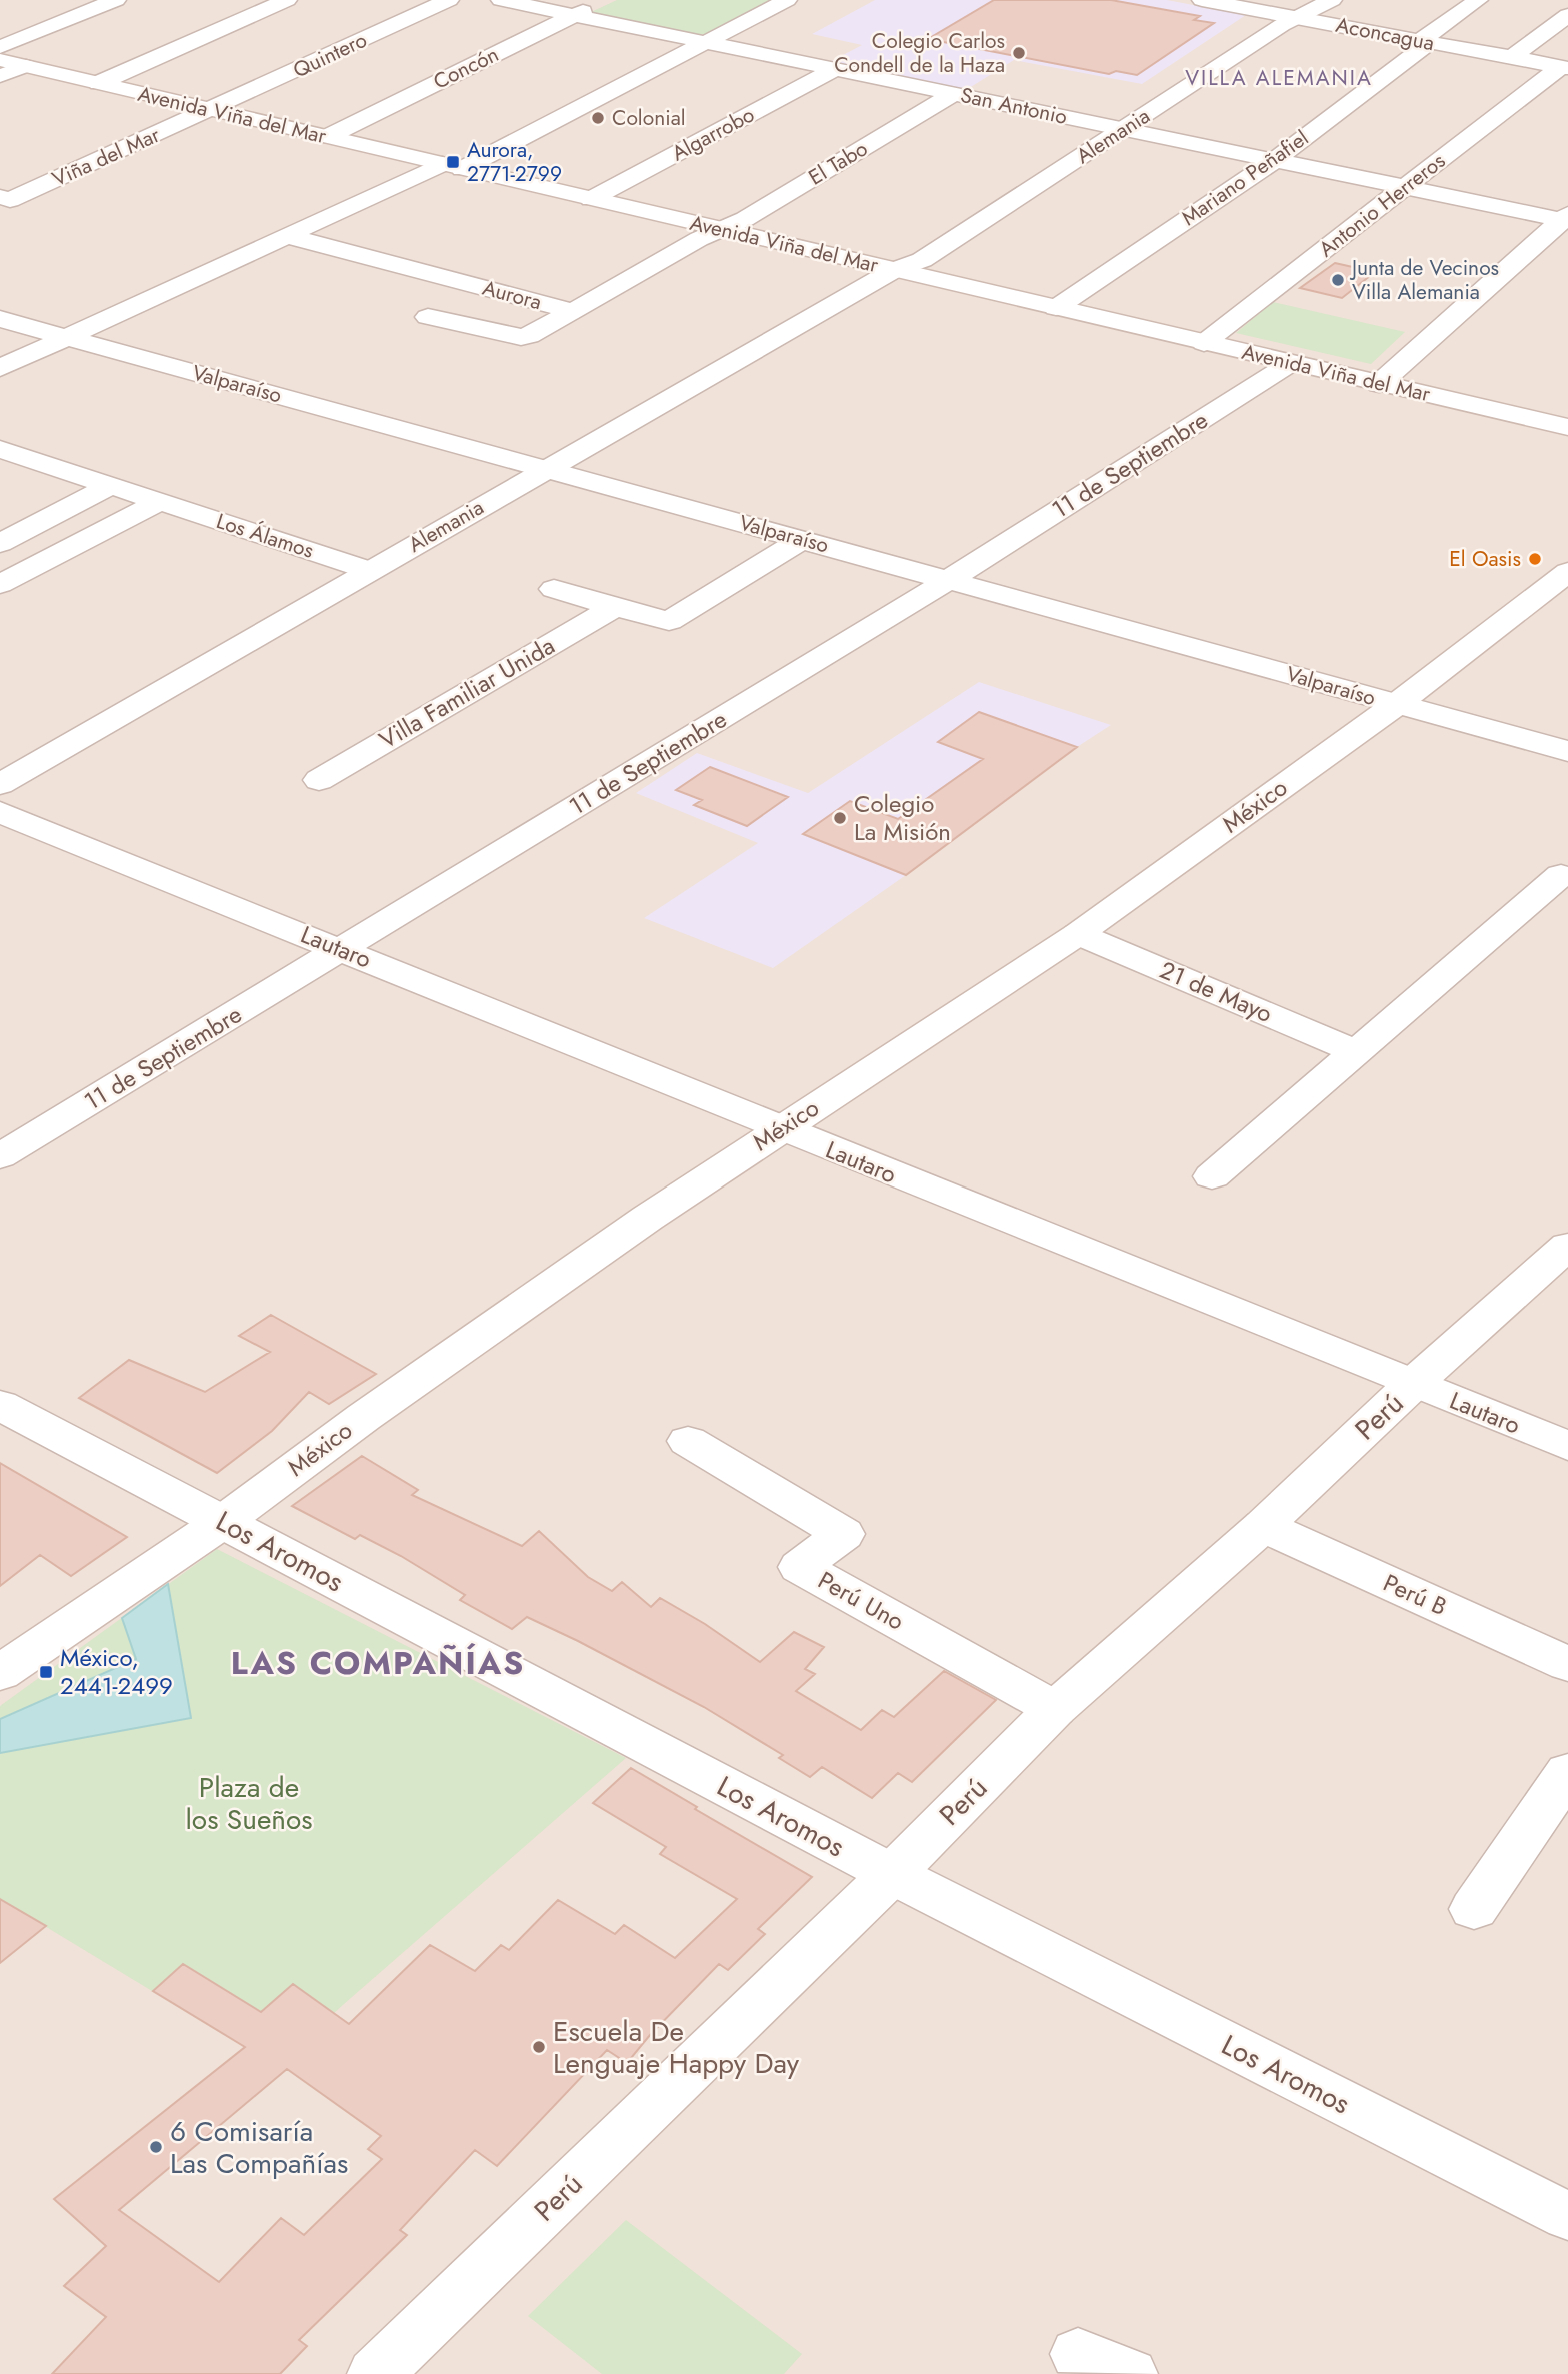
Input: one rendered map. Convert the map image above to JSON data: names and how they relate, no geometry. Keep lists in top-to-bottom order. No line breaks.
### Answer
{"streets":{"street":["Aconcagua","Quintero","Concón","San Antonio","Avenida Viña del Mar","Algarrobo","Alemania","Viña del Mar","El Tabo","Mariano Peñafiel","Antonio Herreros","Aurora","Valparaíso","11 de Septiembre","Los Álamos","Villa Familiar Unida","México","Lautaro","21 de Mayo","Perú","Los Aromos","Perú B","Perú Uno"]},"crossings":[["Aconcagua","Alemania"],["Aconcagua","Mariano Peñafiel"],["Aconcagua","Antonio Herreros"],["Quintero","Avenida Viña del Mar"],["Quintero","Viña del Mar"],["Concón","San Antonio"],["Concón","Avenida Viña del Mar"],["San Antonio","Algarrobo"],["San Antonio","Alemania"],["San Antonio","El Tabo"],["San Antonio","Mariano Peñafiel"],["San Antonio","Antonio Herreros"],["Avenida Viña del Mar","Algarrobo"],["Avenida Viña del Mar","Alemania"],["Avenida Viña del Mar","Viña del Mar"],["Avenida Viña del Mar","El Tabo"],["Avenida Viña del Mar","Mariano Peñafiel"],["Avenida Viña del Mar","Antonio Herreros"],["Avenida Viña del Mar","Aurora"],["Avenida Viña del Mar","11 de Septiembre"],["Alemania","Valparaíso"],["Alemania","Los Álamos"],["El Tabo","Aurora"],["Valparaíso","11 de Septiembre"],["Valparaíso","México"],["11 de Septiembre","Lautaro"],["México","Lautaro"],["México","21 de Mayo"],["México","Los Aromos"],["Lautaro","Perú"],["Perú","Los Aromos"],["Perú","Perú B"],["Perú","Perú Uno"]],"districts":["VILLA ALEMANIA","LAS COMPAÑÍAS"],"parks":["Plaza de los Sueños"],"places":{"other":["Colegio Carlos Condell de la Haza","Colonial","Junta de Vecinos Villa Alemania","El Oasis","Colegio La Misión","Escuela De Lenguaje Happy Day","6 Comisaría Las Compañías"],"transit":["Aurora, 2771-2799","México, 2441-2499"]}}
